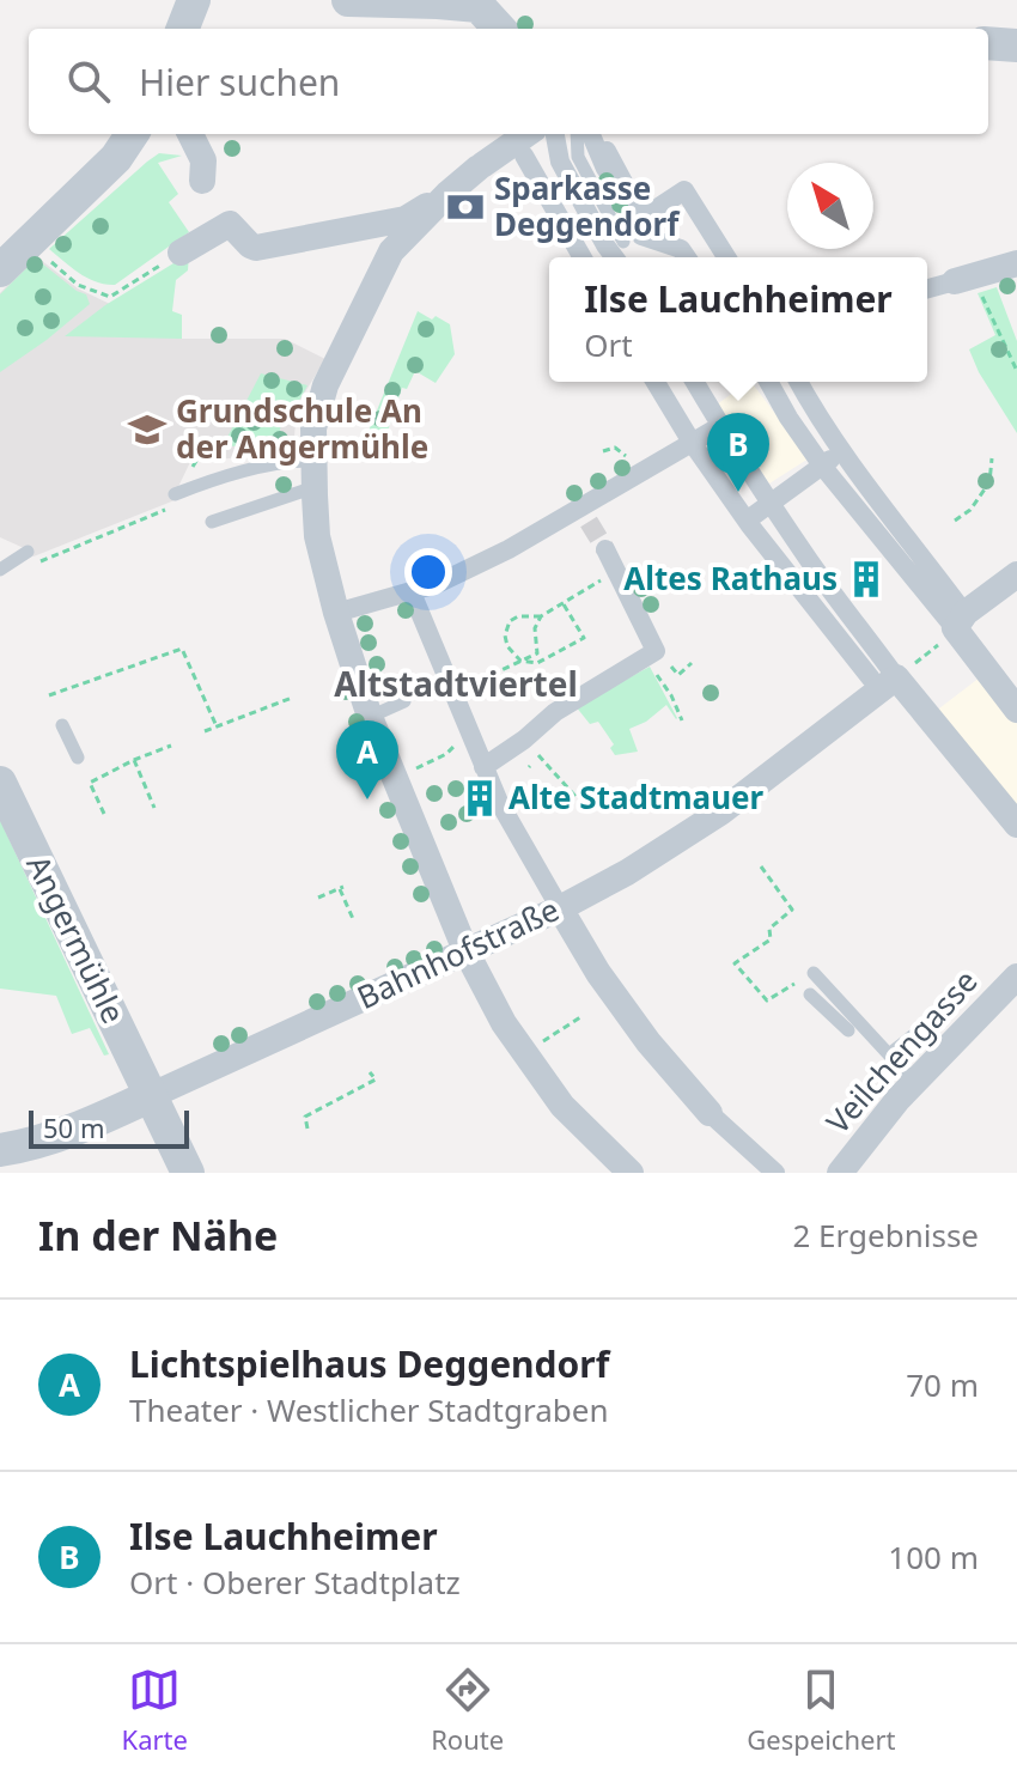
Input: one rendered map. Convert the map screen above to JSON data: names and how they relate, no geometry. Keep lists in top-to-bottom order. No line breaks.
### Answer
{"streets":{"street":["Angermühle","Bahnhofstraße","Veilchengasse"]},"crossings":[["Angermühle","Bahnhofstraße"]],"districts":["Altstadtviertel"],"places":{"bank":["Sparkasse Deggendorf"],"school or university":["Grundschule An der Angermühle"],"building":["Altes Rathaus","Alte Stadtmauer"]},"scale_bar":"50 m","north":"top left","page":{"search":"Hier suchen","popup":["Ilse Lauchheimer","Ort"],"pins":["B","A"],"scale":"50 m","heading":["In der Nähe","2 Ergebnisse"],"list":[{"mark":"A","name":"Lichtspielhaus Deggendorf","note":"Theater · Westlicher Stadtgraben","value":"70 m"},{"mark":"B","name":"Ilse Lauchheimer","note":"Ort · Oberer Stadtplatz","value":"100 m"}],"nav":["Karte","Route","Gespeichert"]}}
